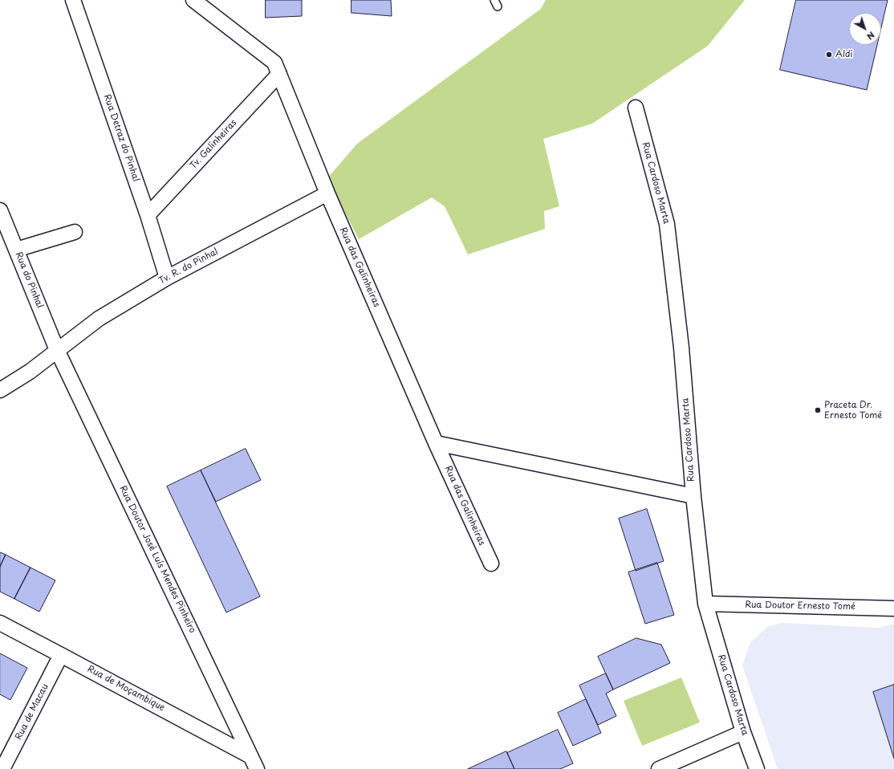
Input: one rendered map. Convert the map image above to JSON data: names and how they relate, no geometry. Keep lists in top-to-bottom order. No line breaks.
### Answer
{"streets":{"street":["Rua Detraz do Pinhal","Tv. Galinheiras","Rua Cardoso Marta","Tv. R. do Pinhal","Rua das Galinheiras","Rua do Pinhal","Rua Doutor José Luís Mendes Pinheiro","Rua Doutor Ernesto Tomé","Rua de Moçambique","Rua de Macau"]},"crossings":[["Rua Detraz do Pinhal","Tv. Galinheiras"],["Rua Detraz do Pinhal","Tv. R. do Pinhal"],["Tv. Galinheiras","Rua das Galinheiras"],["Rua Cardoso Marta","Rua Doutor Ernesto Tomé"],["Tv. R. do Pinhal","Rua das Galinheiras"],["Tv. R. do Pinhal","Rua do Pinhal"],["Tv. R. do Pinhal","Rua Doutor José Luís Mendes Pinheiro"],["Rua do Pinhal","Rua Doutor José Luís Mendes Pinheiro"],["Rua Doutor José Luís Mendes Pinheiro","Rua de Moçambique"],["Rua de Moçambique","Rua de Macau"]],"places":["Aldi","Praceta Dr. Ernesto Tomé"],"north":"bottom right"}
